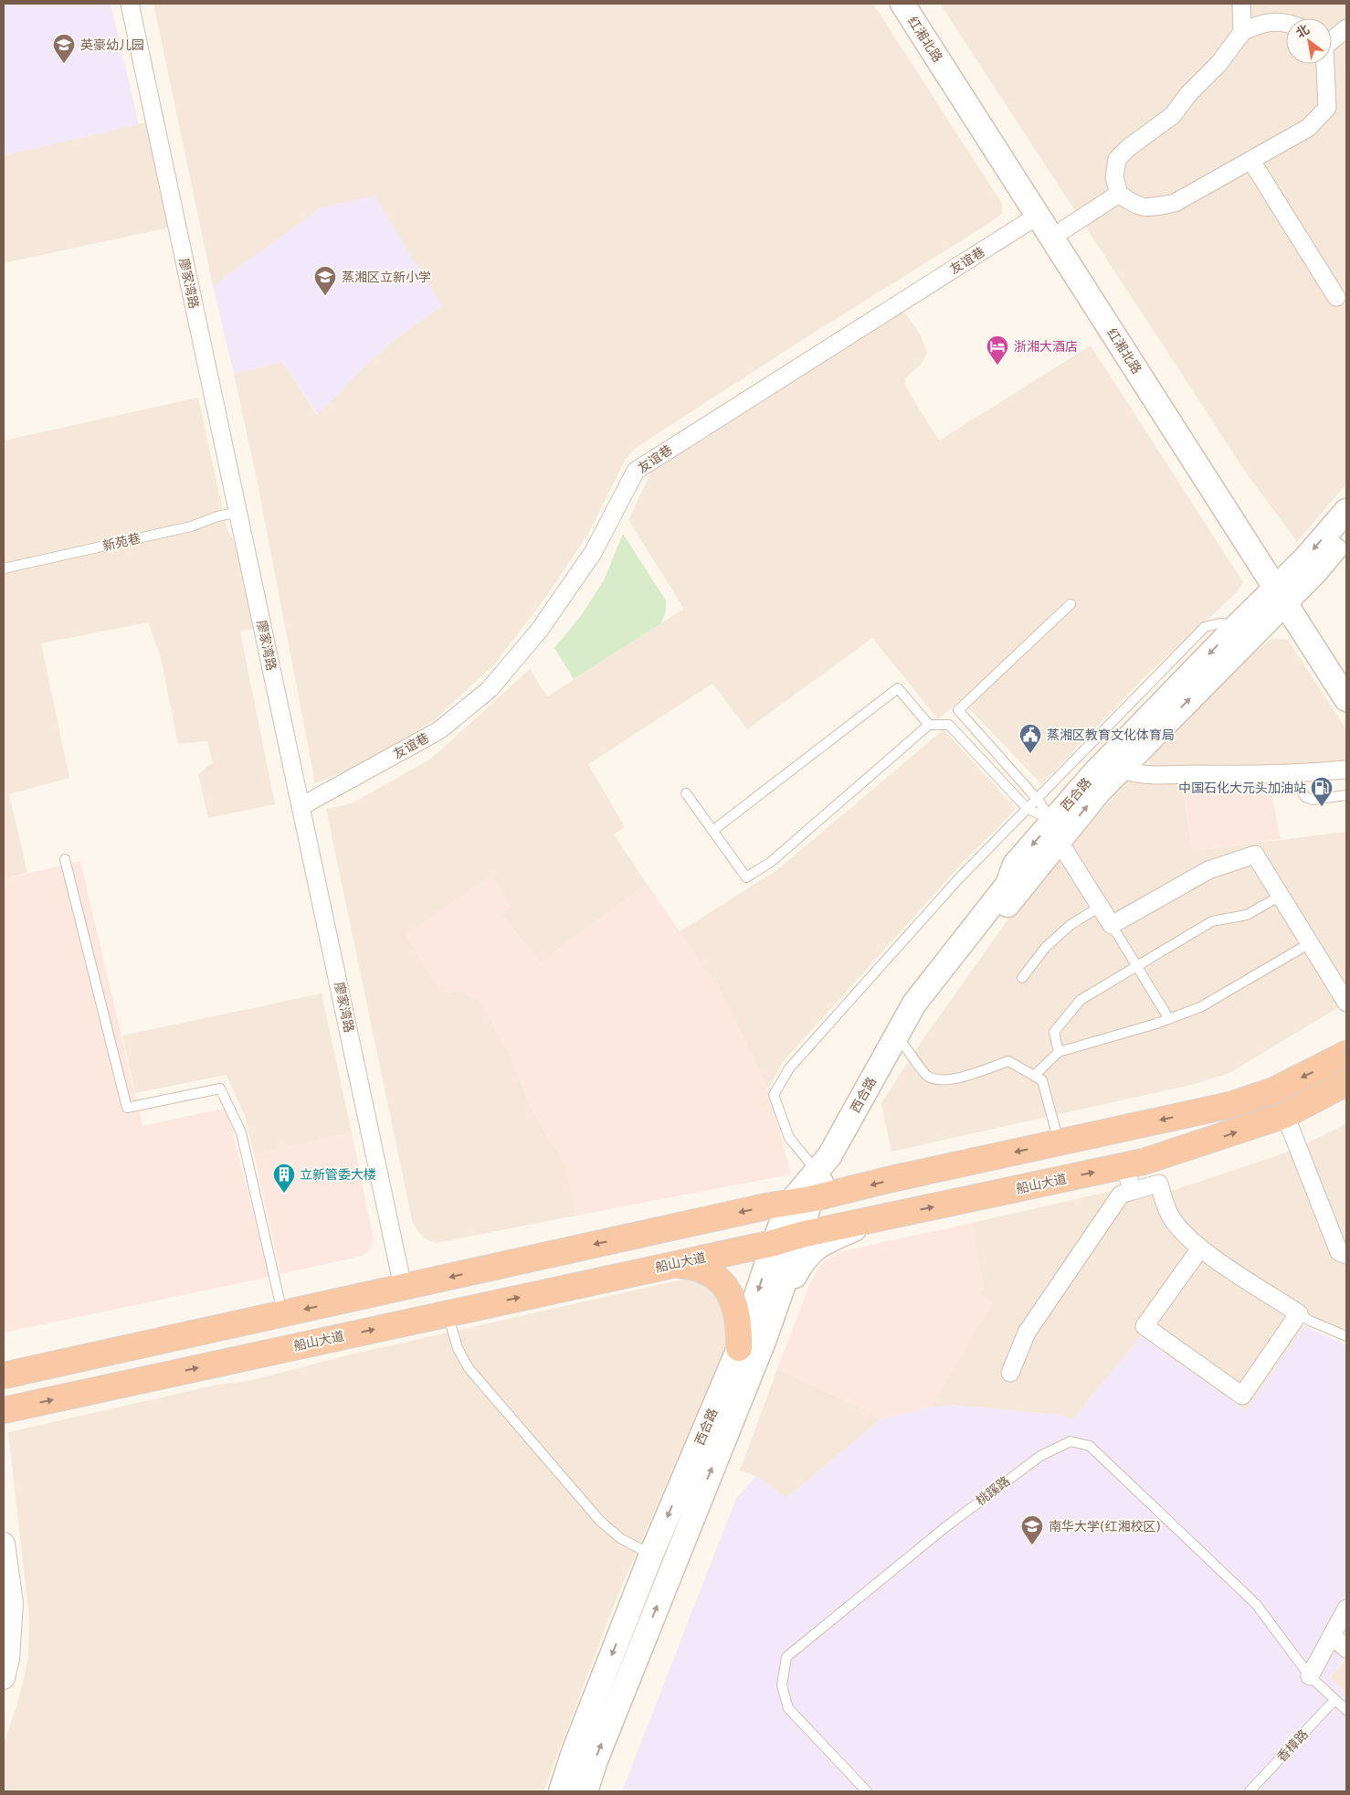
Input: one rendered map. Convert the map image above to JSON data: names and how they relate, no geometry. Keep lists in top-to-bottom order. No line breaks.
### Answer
{"streets":{"highway":["船山大道"],"main road":["红湘北路","西合路"],"street":["友谊巷","廖家湾路"],"lane":["新苑巷","桃蹊路","香樟路"]},"crossings":[["红湘北路","友谊巷"],["红湘北路","西合路"],["友谊巷","廖家湾路"],["廖家湾路","新苑巷"],["西合路","船山大道"],["桃蹊路","香樟路"]],"places":{"school or university":["英豪幼儿园","蒸湘区立新小学","南华大学(红湘校区)"],"hotel":["浙湘大酒店"],"public building":["蒸湘区教育文化体育局"],"fuel station":["中国石化大元头加油站"],"building":["立新管委大楼"]},"north":"top left"}
